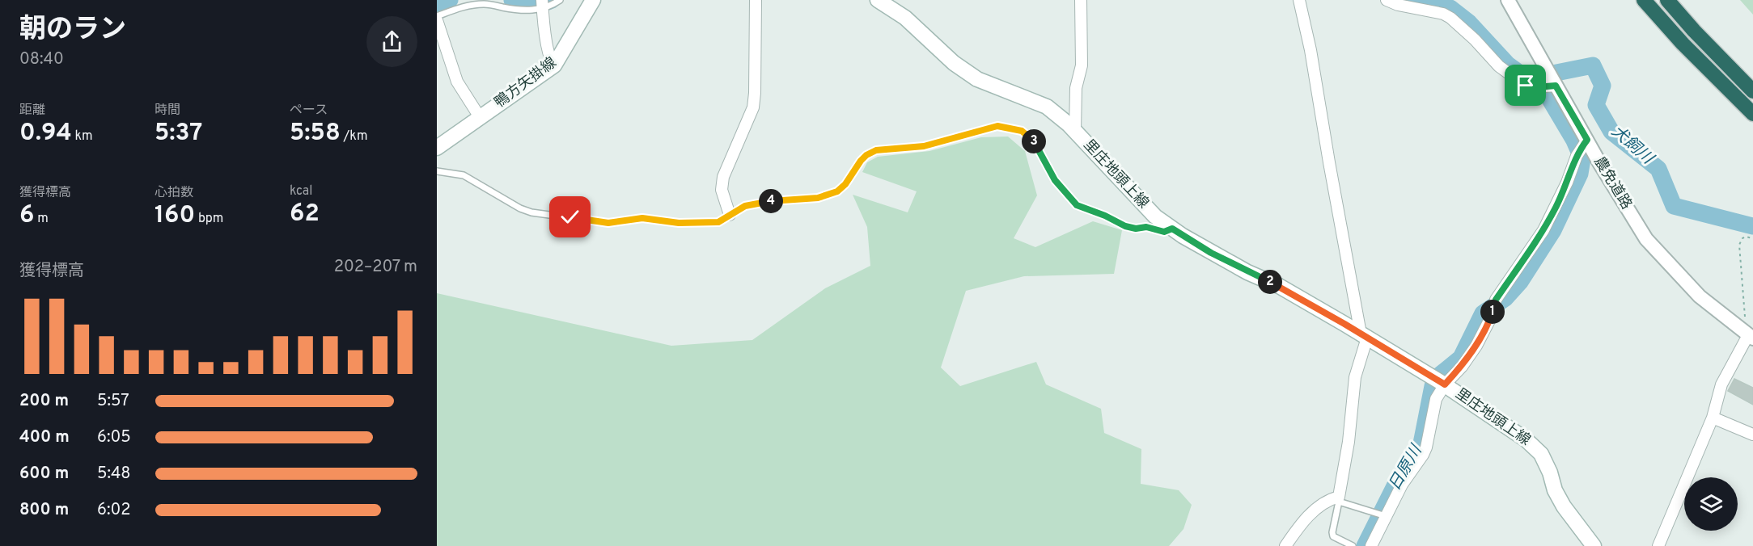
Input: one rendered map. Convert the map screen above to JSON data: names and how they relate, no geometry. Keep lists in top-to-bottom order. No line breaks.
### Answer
{"streets":{"main road":["鴨方矢掛線","里庄地頭上線"],"street":["農免道路"]},"water":["犬飼川","日原川"],"page":{"heading":["朝のラン","08:40"],"stats":[["距離","0.94 km"],["時間","5:37"],["ペース","5:58 /km"],["獲得標高","6 m"],["心拍数","160 bpm"],["kcal","62"]],"pins":["3","4","2","1"],"chart":["獲得標高","202–207 m"],"list":[{"name":"200 m","note":"5:57"},{"name":"400 m","note":"6:05"},{"name":"600 m","note":"5:48"},{"name":"800 m","note":"6:02"}]}}
